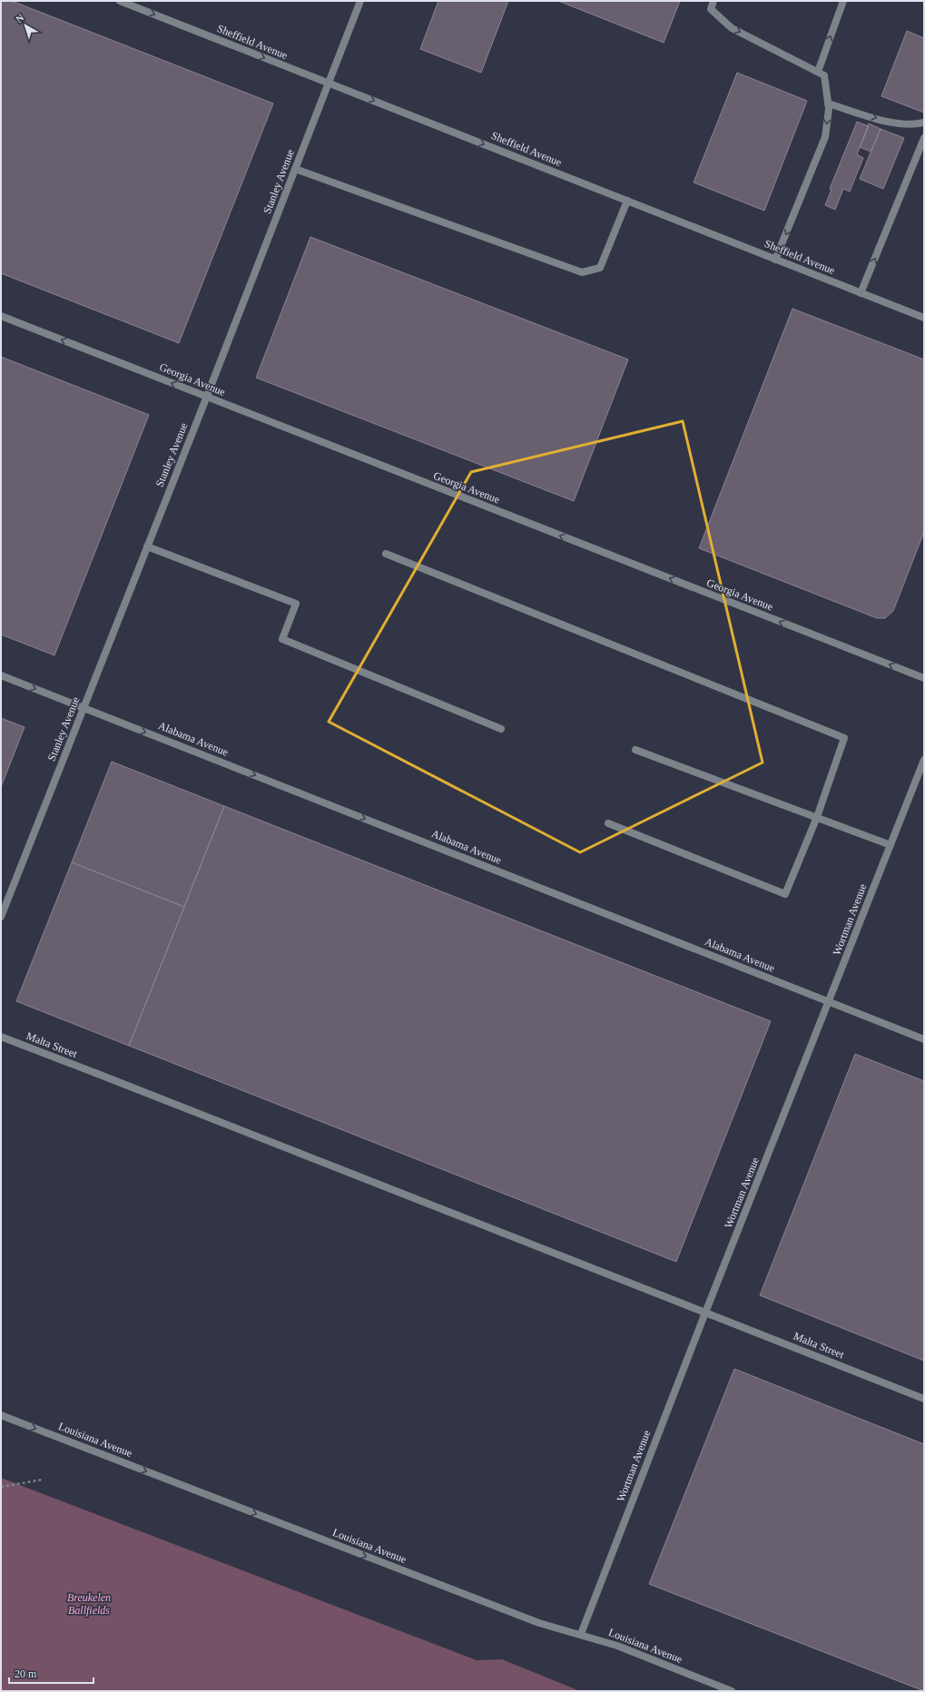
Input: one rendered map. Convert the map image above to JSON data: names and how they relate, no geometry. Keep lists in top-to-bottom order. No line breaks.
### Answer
{"streets":{"street":["Sheffield Avenue","Stanley Avenue","Georgia Avenue","Alabama Avenue","Wortman Avenue","Malta Street","Louisiana Avenue"]},"crossings":[["Sheffield Avenue","Stanley Avenue"],["Stanley Avenue","Georgia Avenue"],["Stanley Avenue","Alabama Avenue"],["Alabama Avenue","Wortman Avenue"],["Wortman Avenue","Malta Street"],["Wortman Avenue","Louisiana Avenue"]],"one_way":["Sheffield Avenue","Georgia Avenue","Alabama Avenue","Louisiana Avenue"],"parks":["Breukelen Ballfields"],"scale_bar":"20 m","north":"top left"}
